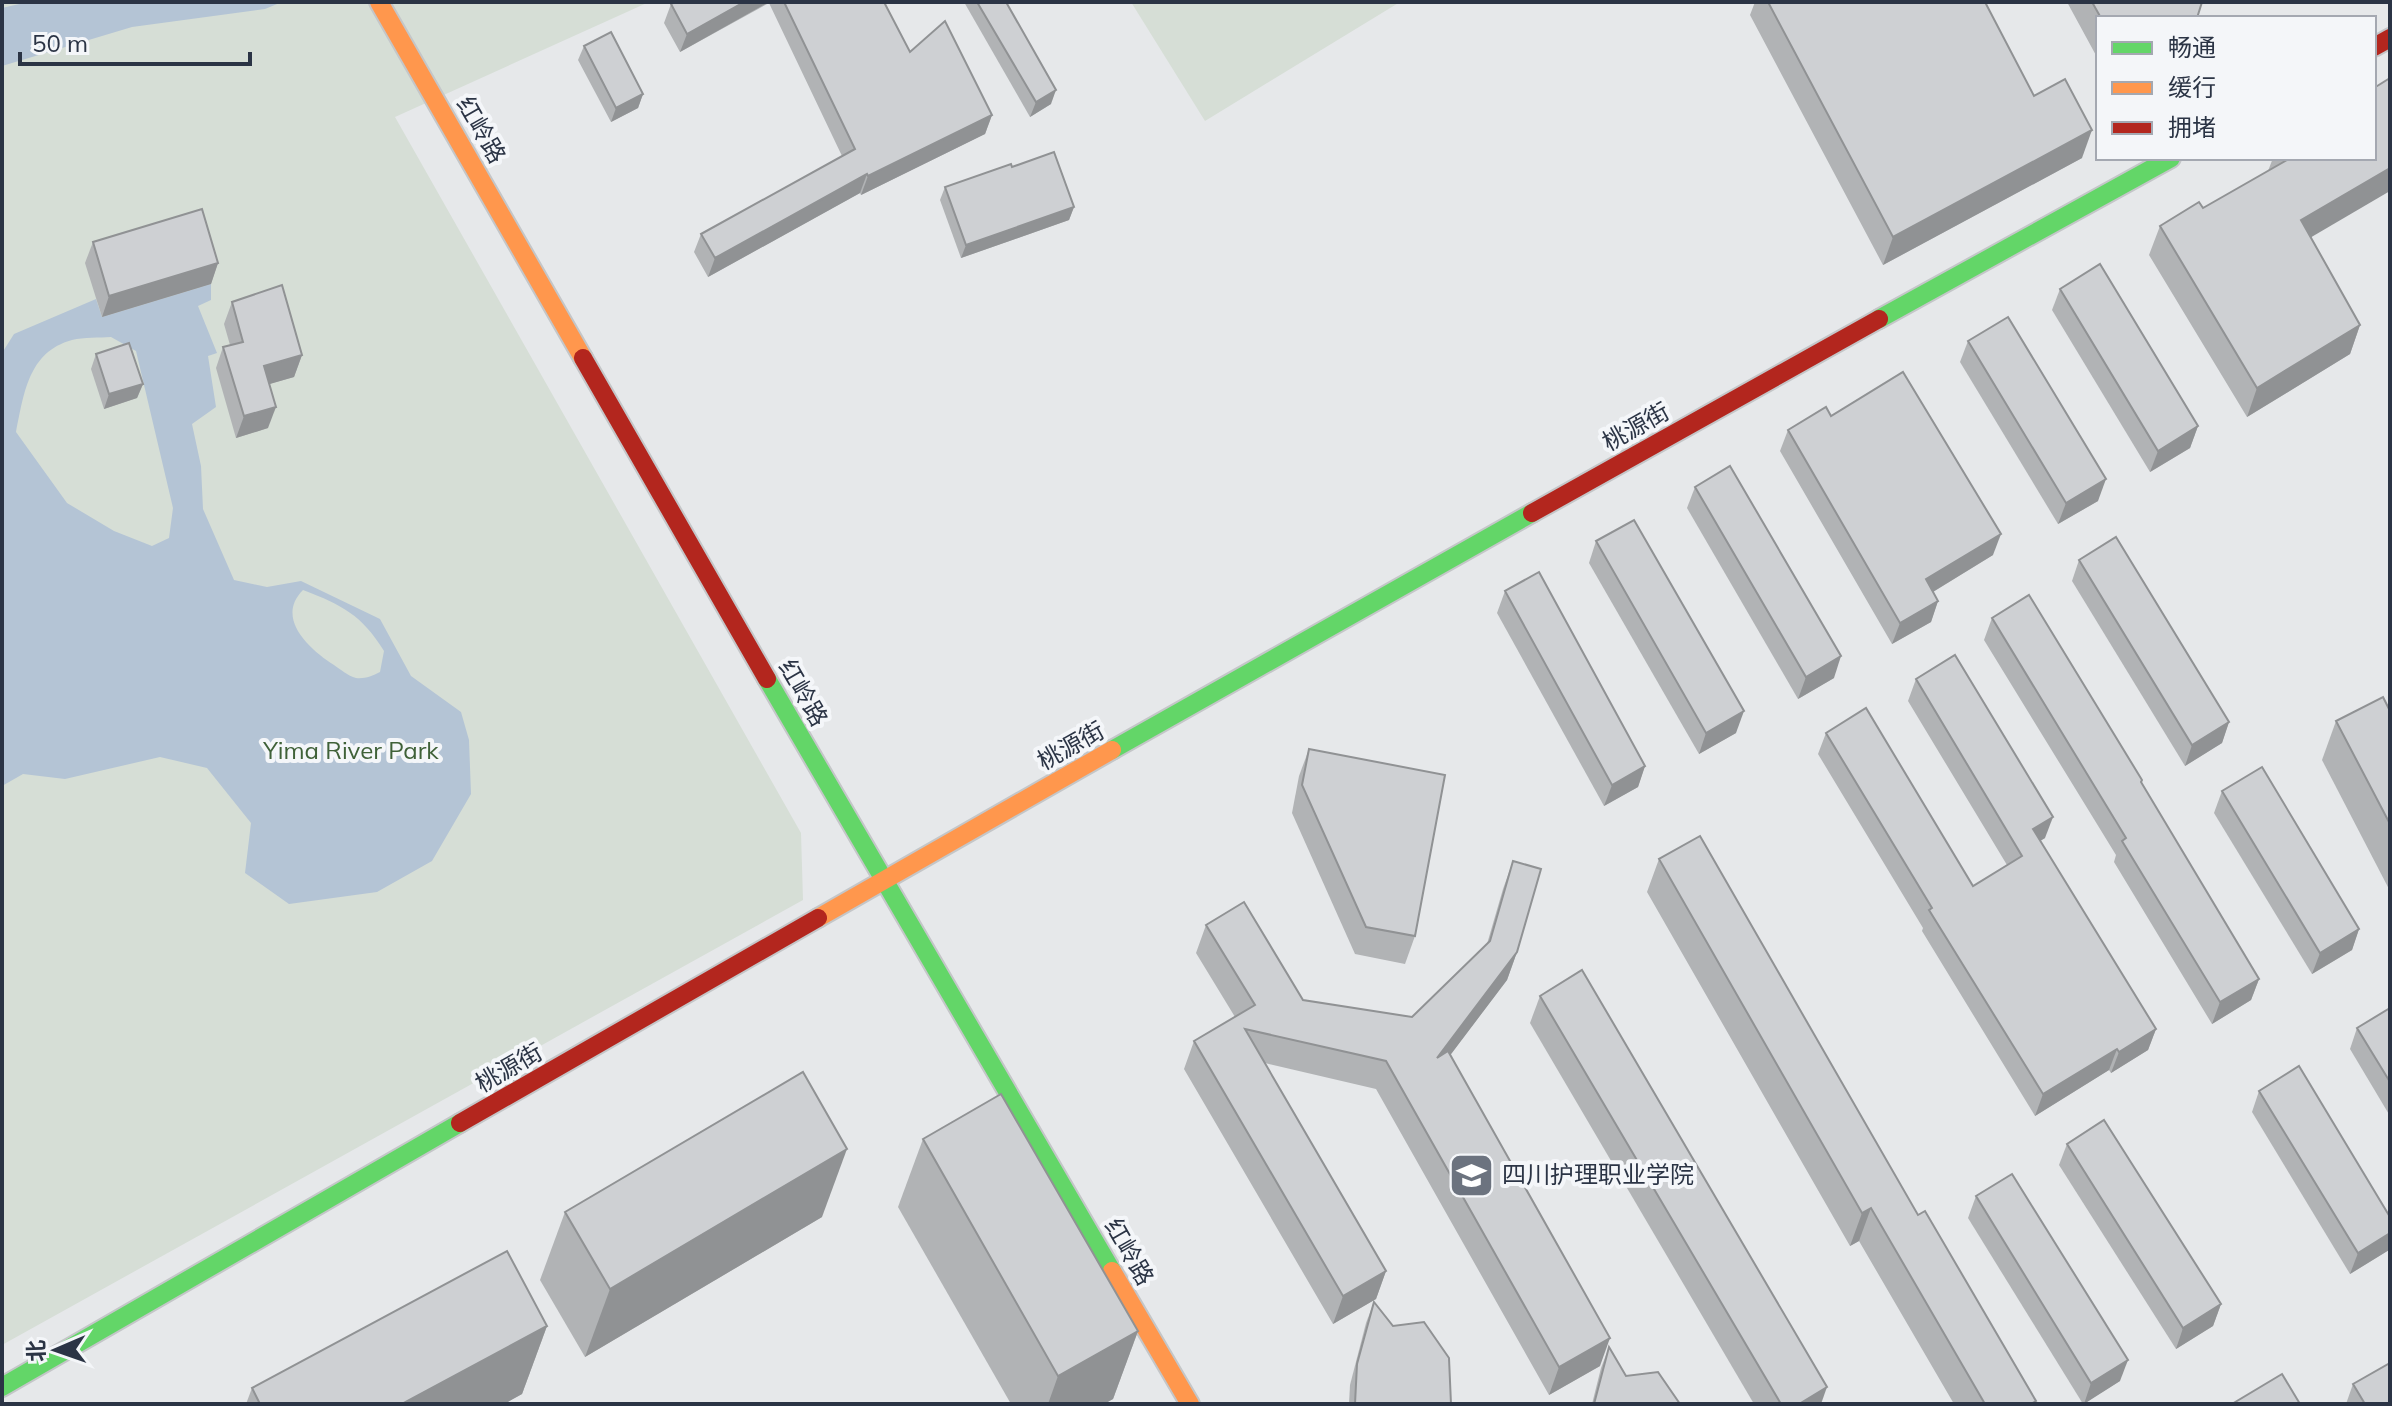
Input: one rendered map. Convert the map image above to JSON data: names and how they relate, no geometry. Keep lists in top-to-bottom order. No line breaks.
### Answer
{"streets":{"street":["红岭路","桃源街"]},"crossings":[["红岭路","桃源街"]],"parks":["Yima River Park"],"places":{"school or university":["四川护理职业学院"]},"legend":["畅通","缓行","拥堵"],"scale_bar":"50 m","north":"left"}
